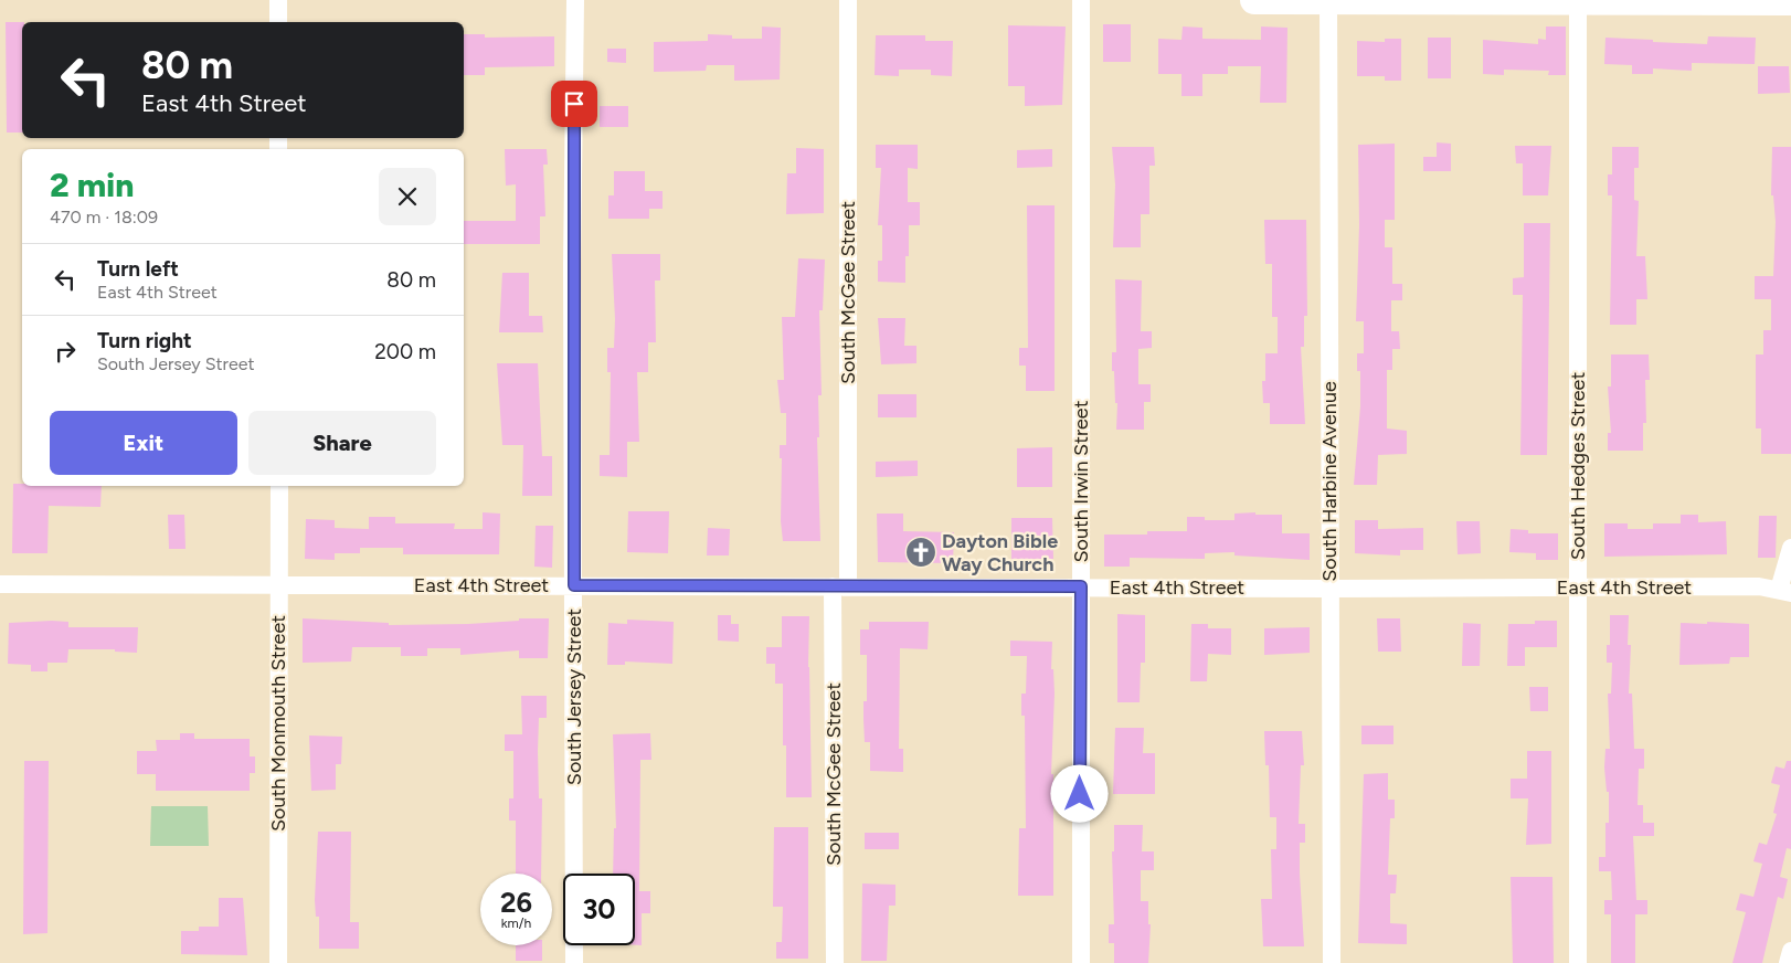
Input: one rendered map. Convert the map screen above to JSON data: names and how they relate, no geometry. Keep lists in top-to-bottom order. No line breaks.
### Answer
{"streets":{"street":["South McGee Street","South Hedges Street","South Irwin Street","South Harbine Avenue","East 4th Street","South Jersey Street","South Monmouth Street"]},"crossings":[["South McGee Street","East 4th Street"],["South Hedges Street","East 4th Street"],["South Irwin Street","East 4th Street"],["South Harbine Avenue","East 4th Street"],["East 4th Street","South Jersey Street"],["East 4th Street","South Monmouth Street"]],"places":{"church":["Dayton Bible Way Church"]},"page":{"turn":["80 m","East 4th Street"],"heading":["2 min","470 m · 18:09"],"list":[{"name":"Turn left","note":"East 4th Street","value":"80 m"},{"name":"Turn right","note":"South Jersey Street","value":"200 m"}],"buttons":["Exit","Share"],"speed":"26 km/h","limit":"30"}}
